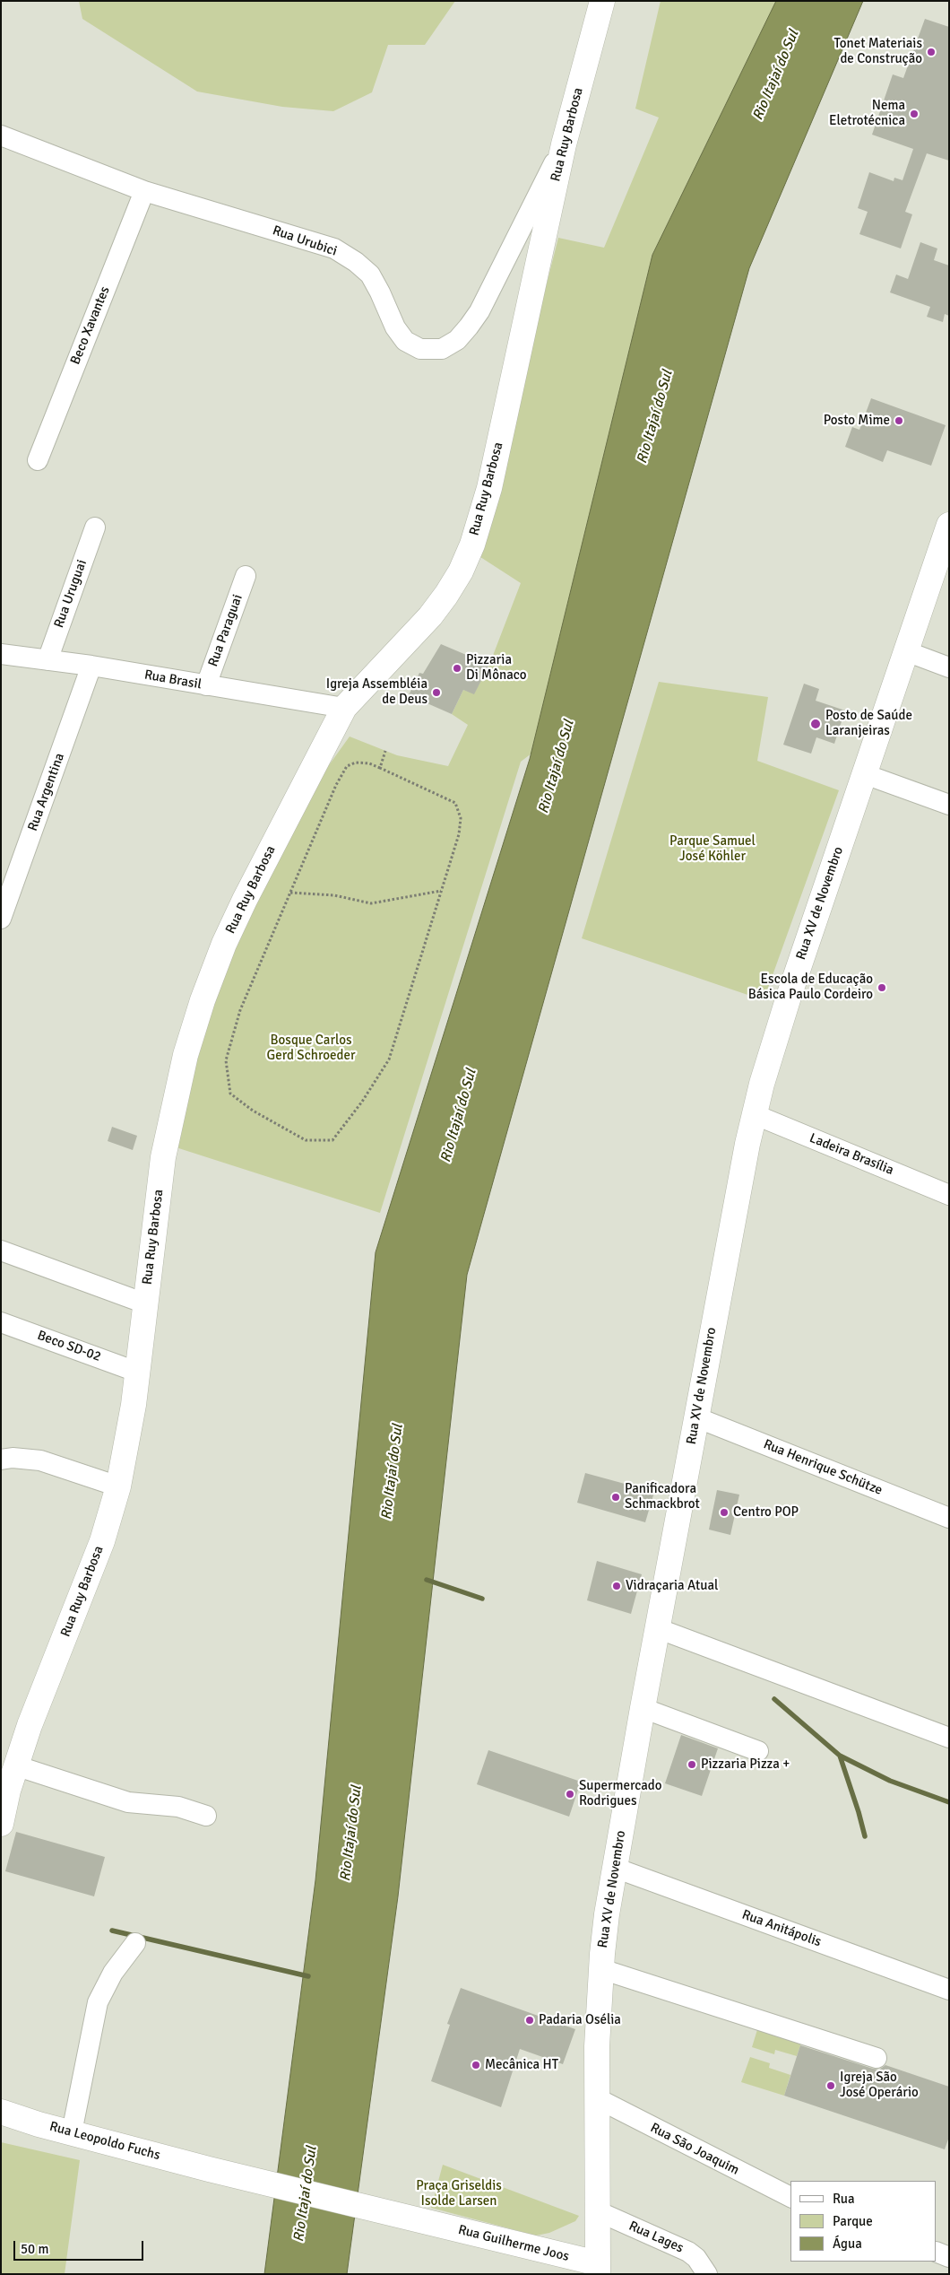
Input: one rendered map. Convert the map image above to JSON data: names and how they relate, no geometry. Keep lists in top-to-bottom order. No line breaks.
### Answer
{"streets":{"main road":["Rua Ruy Barbosa","Rua XV de Novembro","Rua Leopoldo Fuchs","Rua Guilherme Joos"],"street":["Rua Urubici","Beco Xavantes","Rua Uruguai","Rua Paraguai","Rua Brasil","Rua Argentina","Ladeira Brasília","Beco SD-02","Rua Henrique Schütze","Rua Anitápolis","Rua São Joaquim","Rua Lages"]},"crossings":[["Rua Ruy Barbosa","Rua Urubici"],["Rua Ruy Barbosa","Rua Brasil"],["Rua Ruy Barbosa","Beco SD-02"],["Rua Urubici","Beco Xavantes"],["Rua Uruguai","Rua Brasil"],["Rua Paraguai","Rua Brasil"],["Rua Brasil","Rua Argentina"],["Rua XV de Novembro","Ladeira Brasília"],["Rua XV de Novembro","Rua Henrique Schütze"],["Rua XV de Novembro","Rua Anitápolis"],["Rua XV de Novembro","Rua São Joaquim"],["Rua XV de Novembro","Rua Lages"],["Rua XV de Novembro","Rua Guilherme Joos"],["Rua Leopoldo Fuchs","Rua Guilherme Joos"]],"water":["Rio Itajaí do Sul"],"parks":["Parque Samuel José Köhler","Bosque Carlos Gerd Schroeder","Praça Griseldis Isolde Larsen"],"places":["Tonet Materiais de Construção","Nema Eletrotécnica","Posto Mime","Pizzaria Di Mônaco","Igreja Assembléia de Deus","Posto de Saúde Laranjeiras","Escola de Educação Básica Paulo Cordeiro","Panificadora Schmackbrot","Centro POP","Vidraçaria Atual","Pizzaria Pizza +","Supermercado Rodrigues","Padaria Osélia","Mecânica HT","Igreja São José Operário"],"legend":["Rua","Parque","Água"],"scale_bar":"50 m"}
